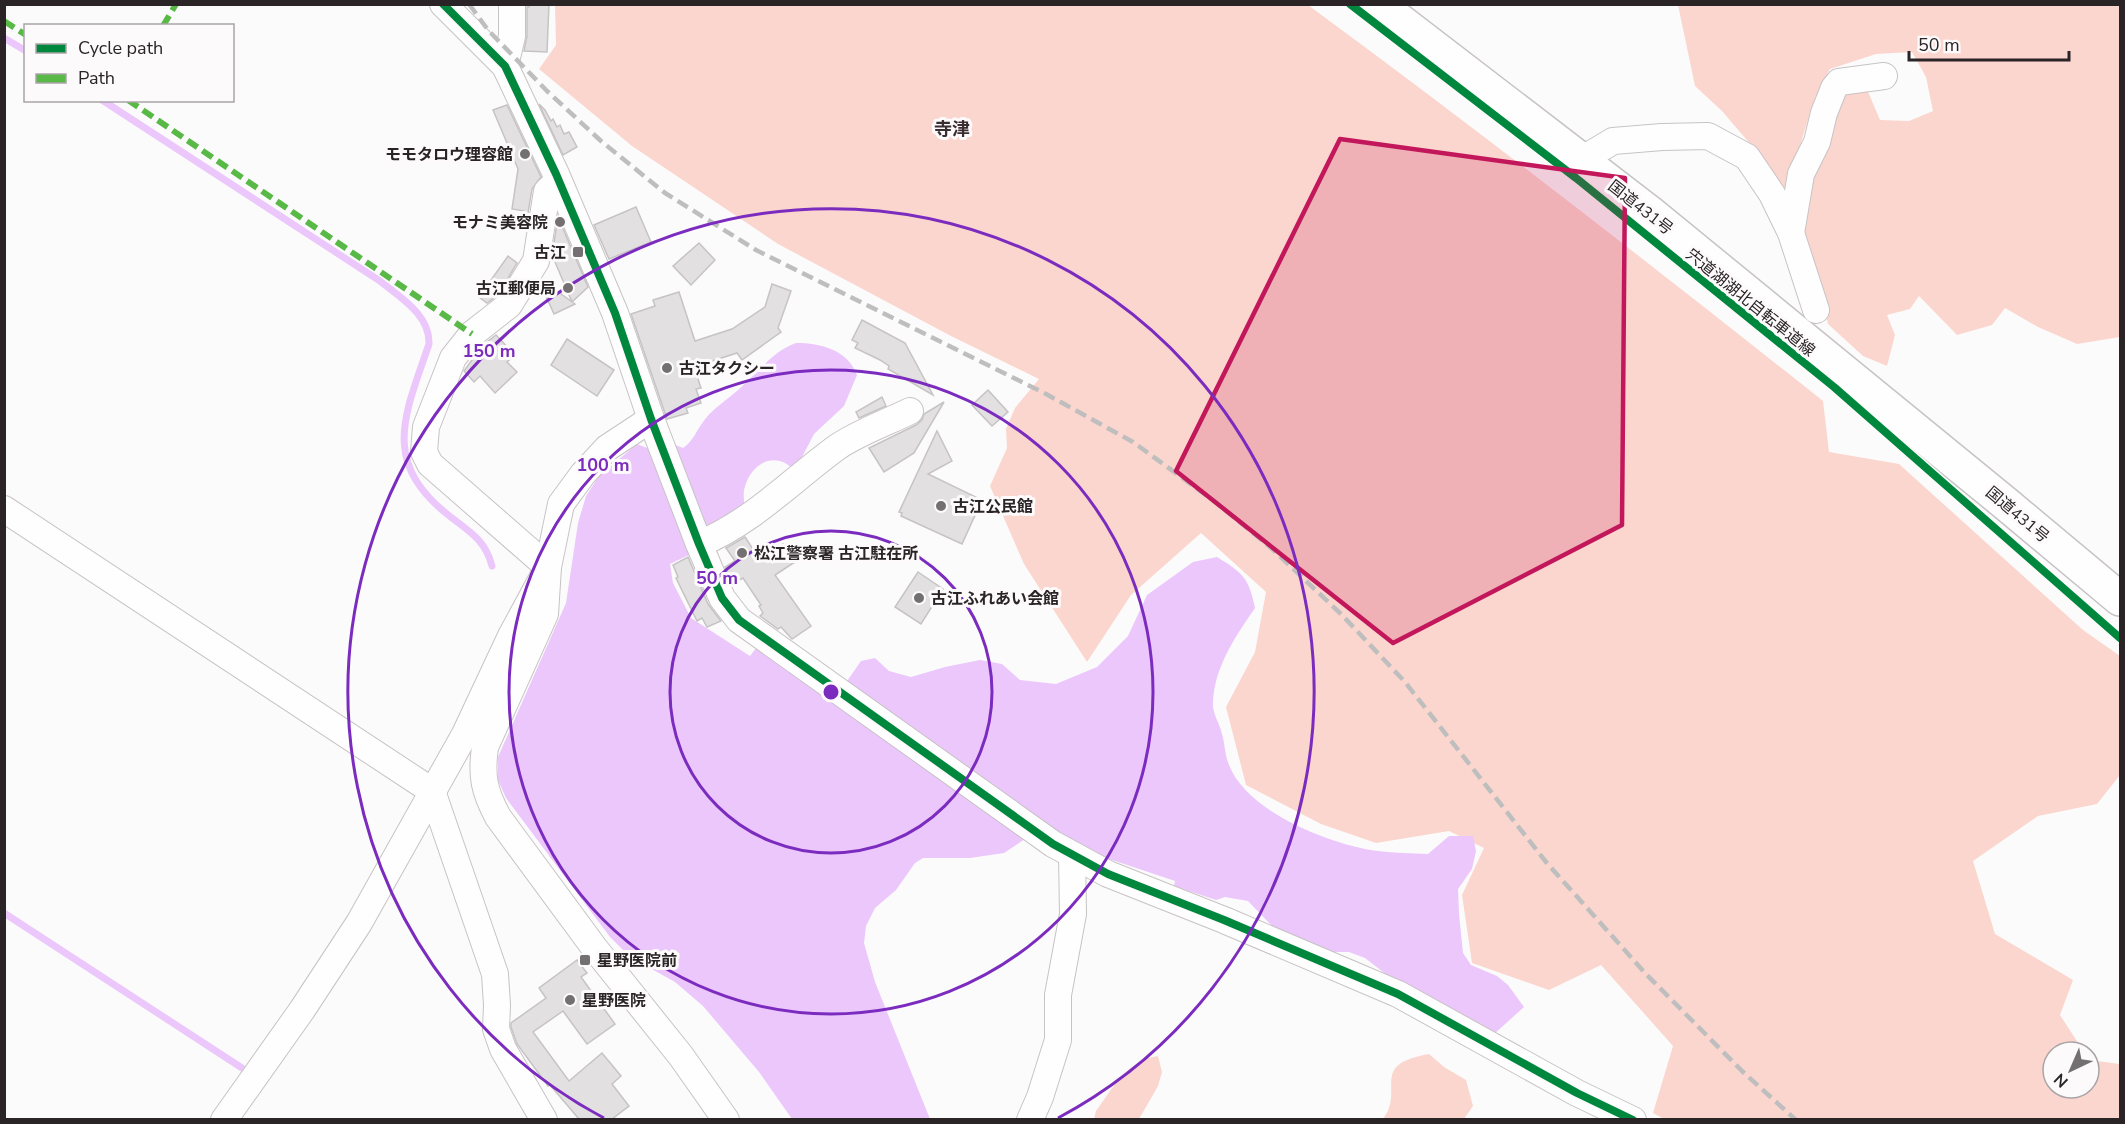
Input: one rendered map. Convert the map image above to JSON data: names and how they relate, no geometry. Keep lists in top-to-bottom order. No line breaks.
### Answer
{"streets":{"highway":["国道431号"],"cycle path":["宍道湖湖北自転車道線"]},"districts":["寺津"],"places":{"other":["モモタロウ理容館","モナミ美容院","古江郵便局","古江タクシー","古江公民館","松江警察署 古江駐在所","古江ふれあい会館","星野医院"],"transit":["古江","星野医院前"]},"legend":["Cycle path","Path"],"scale_bar":"50 m","north":"bottom left","rings":["150 m","100 m","50 m"]}
